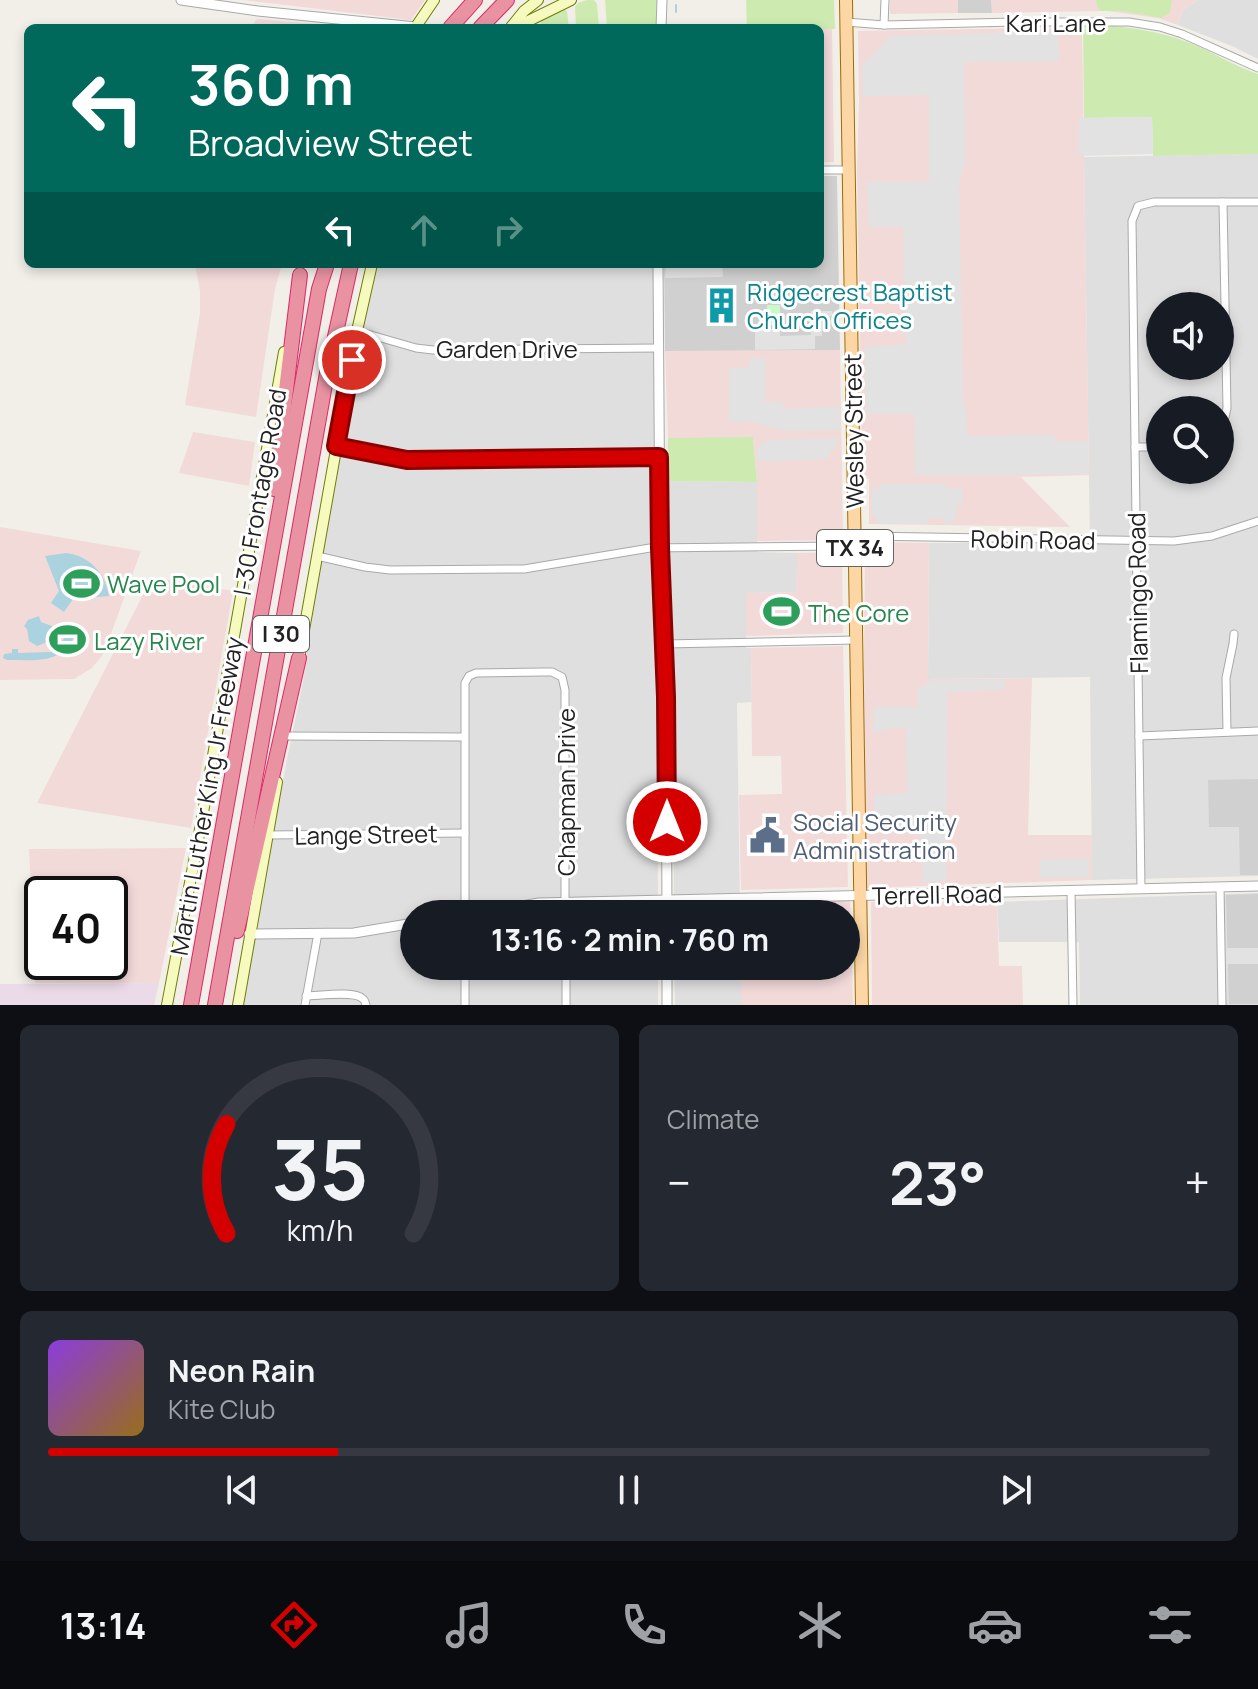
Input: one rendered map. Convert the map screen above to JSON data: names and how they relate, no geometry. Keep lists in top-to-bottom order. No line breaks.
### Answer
{"streets":{"highway":["I 30","Martin Luther King Jr Freeway"],"main road":["Wesley Street","I-30 Frontage Road","TX 34"],"street":["Kari Lane","Garden Drive","Robin Road","Flamingo Road","Chapman Drive","Lange Street","Terrell Road"]},"crossings":[["Kari Lane","Wesley Street"],["Wesley Street","Robin Road"],["Wesley Street","Terrell Road"],["Robin Road","Flamingo Road"],["Flamingo Road","Terrell Road"]],"places":{"building":["Ridgecrest Baptist Church Offices"],"sports":["Wave Pool","The Core","Lazy River"],"public building":["Social Security Administration"]},"page":{"turn":["360 m","Broadview Street"],"limit":"40","trip":"13:16 · 2 min · 760 m","tile":"Climate","heat":["−","23°","+"],"song":["Neon Rain","Kite Club"],"tabs":"13:14","gauge":["35","km/h"]}}
